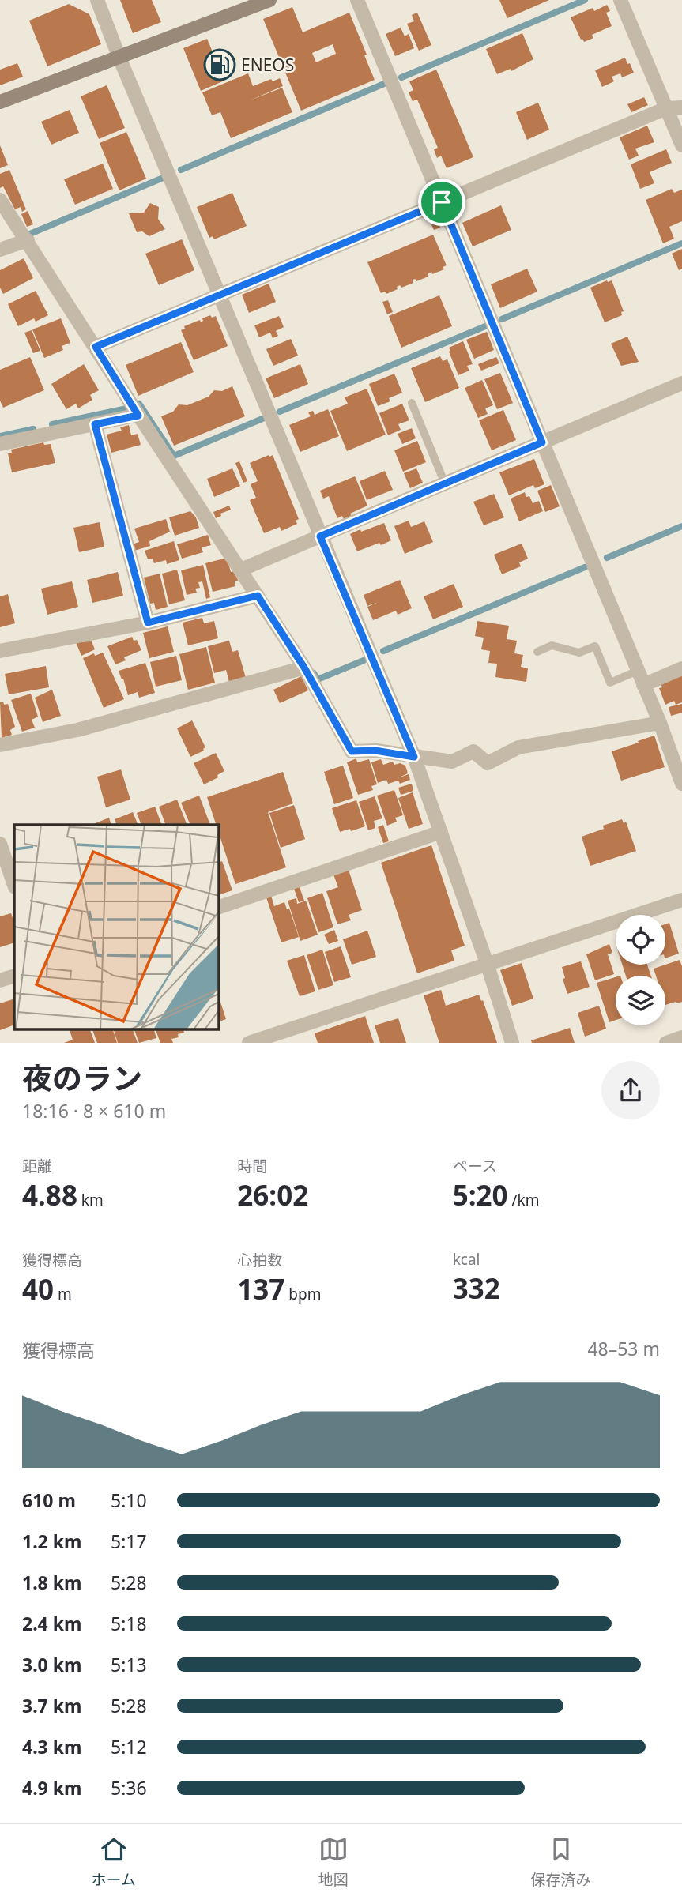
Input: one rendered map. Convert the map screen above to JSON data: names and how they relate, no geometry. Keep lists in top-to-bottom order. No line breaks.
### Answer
{"places":{"fuel station":["ENEOS"]},"page":{"heading":["夜のラン","18:16 · 8 × 610 m"],"stats":[["距離","4.88 km"],["時間","26:02"],["ペース","5:20 /km"],["獲得標高","40 m"],["心拍数","137 bpm"],["kcal","332"]],"chart":["獲得標高","48–53 m"],"list":[{"name":"610 m","note":"5:10"},{"name":"1.2 km","note":"5:17"},{"name":"1.8 km","note":"5:28"},{"name":"2.4 km","note":"5:18"},{"name":"3.0 km","note":"5:13"},{"name":"3.7 km","note":"5:28"},{"name":"4.3 km","note":"5:12"},{"name":"4.9 km","note":"5:36"}],"tabs":["ホーム","地図","保存済み"]}}
